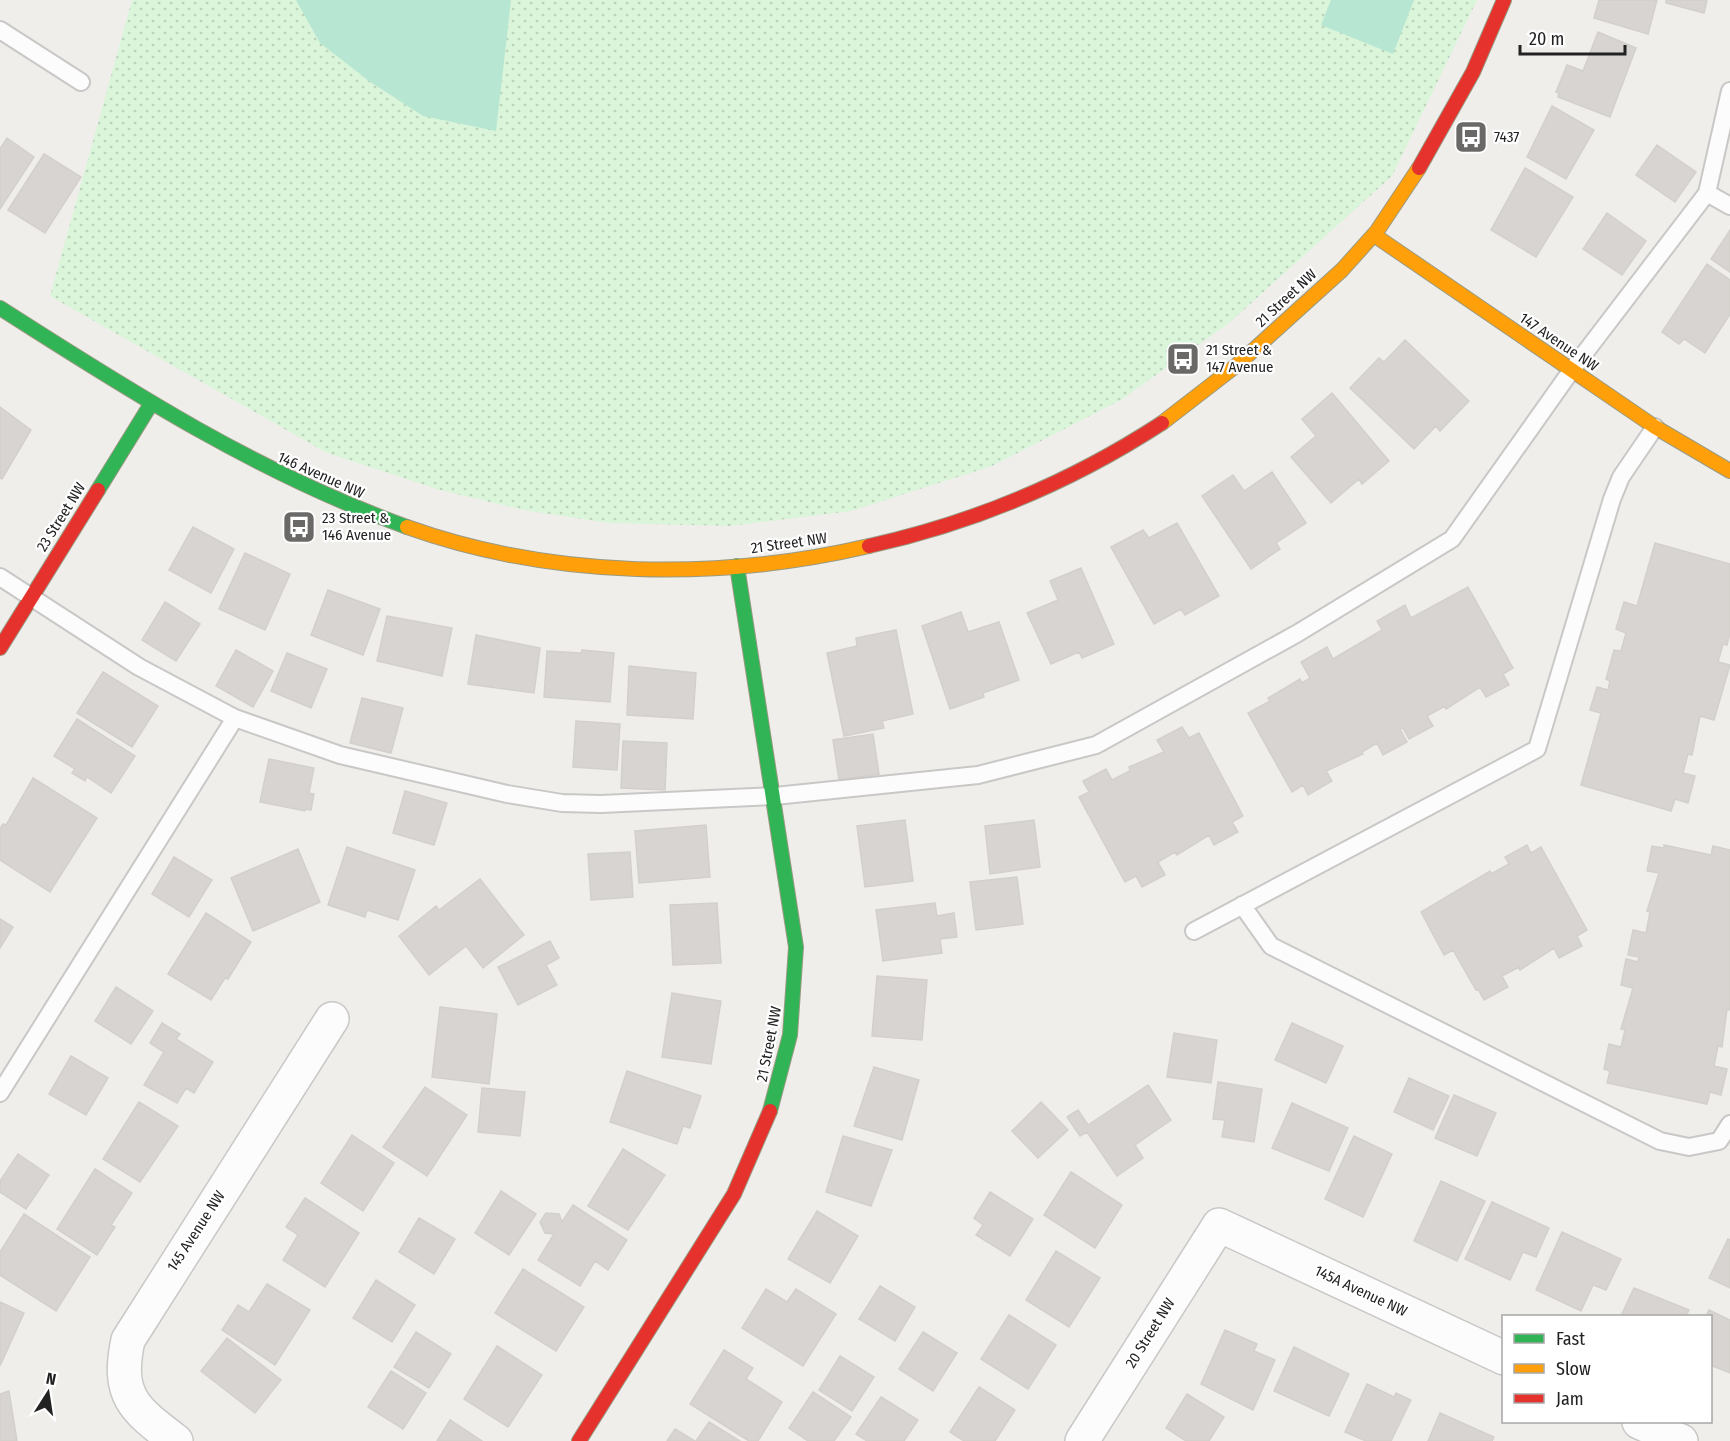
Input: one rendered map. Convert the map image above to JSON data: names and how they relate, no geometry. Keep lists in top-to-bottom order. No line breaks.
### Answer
{"streets":{"street":["21 Street NW","147 Avenue NW","146 Avenue NW","23 Street NW","145 Avenue NW","145A Avenue NW","20 Street NW"]},"crossings":[["21 Street NW","147 Avenue NW"],["21 Street NW","146 Avenue NW"],["146 Avenue NW","23 Street NW"],["145A Avenue NW","20 Street NW"]],"places":{"bus stop":["7437","21 Street & 147 Avenue","23 Street & 146 Avenue"]},"legend":["Fast","Slow","Jam"],"scale_bar":"20 m","north":"top"}
